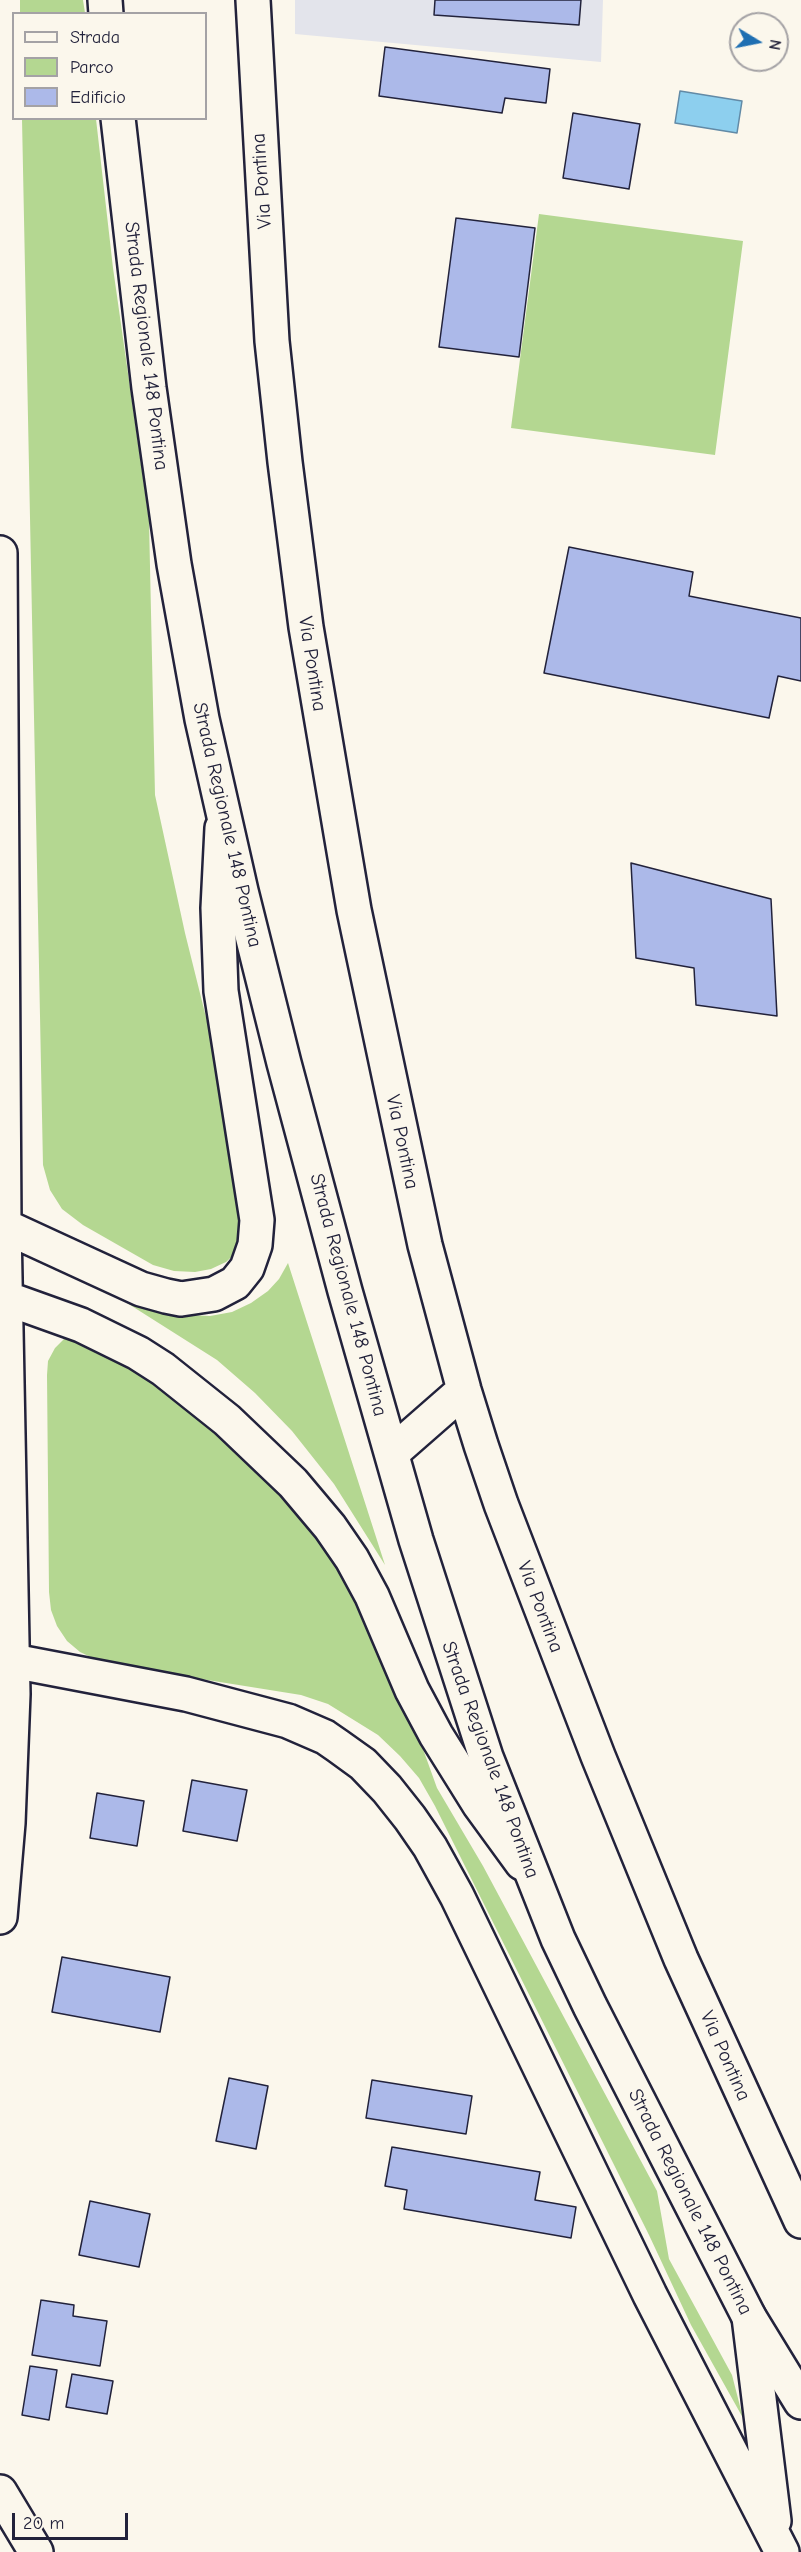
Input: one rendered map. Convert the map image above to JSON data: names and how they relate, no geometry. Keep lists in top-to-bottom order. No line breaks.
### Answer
{"streets":{"street":["Via Pontina","Strada Regionale 148 Pontina"]},"legend":["Strada","Parco","Edificio"],"scale_bar":"20 m","north":"right"}
